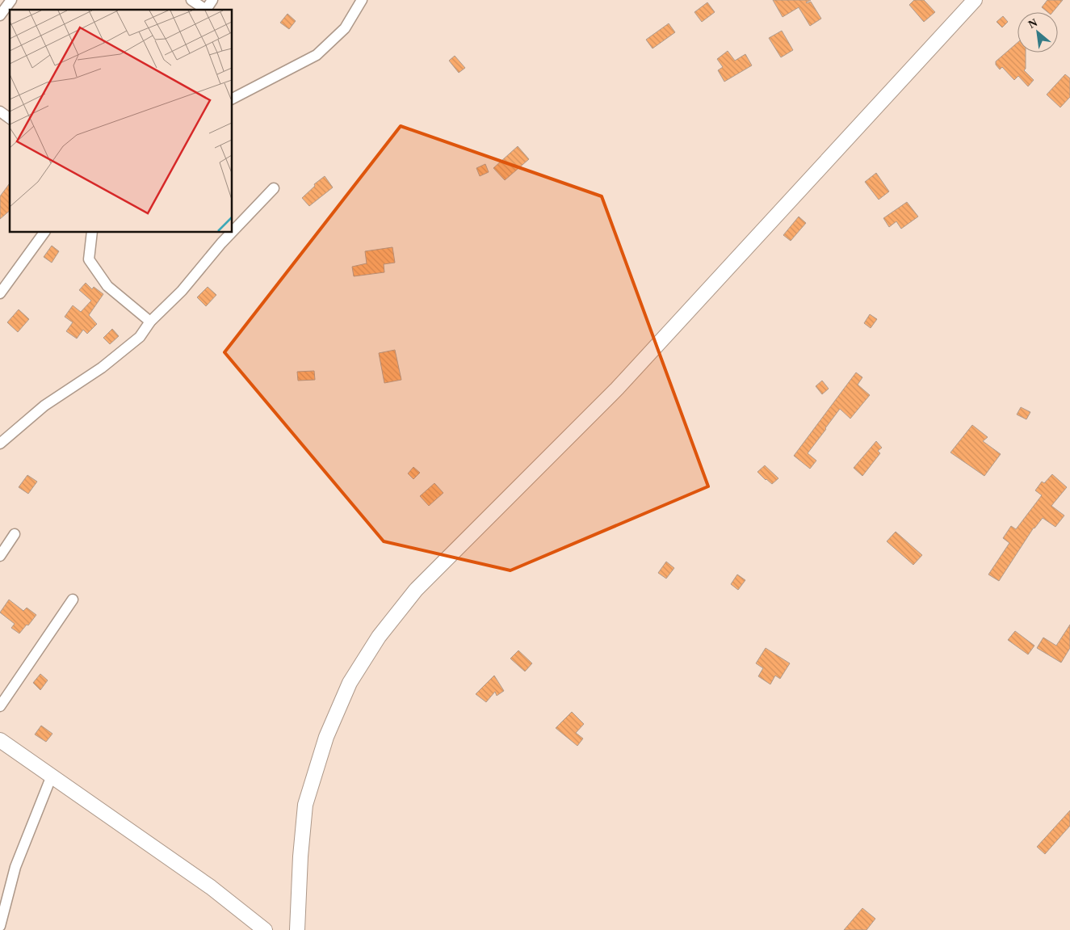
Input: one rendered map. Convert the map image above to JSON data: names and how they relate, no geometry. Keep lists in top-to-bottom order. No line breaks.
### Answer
{"north":"top left"}
